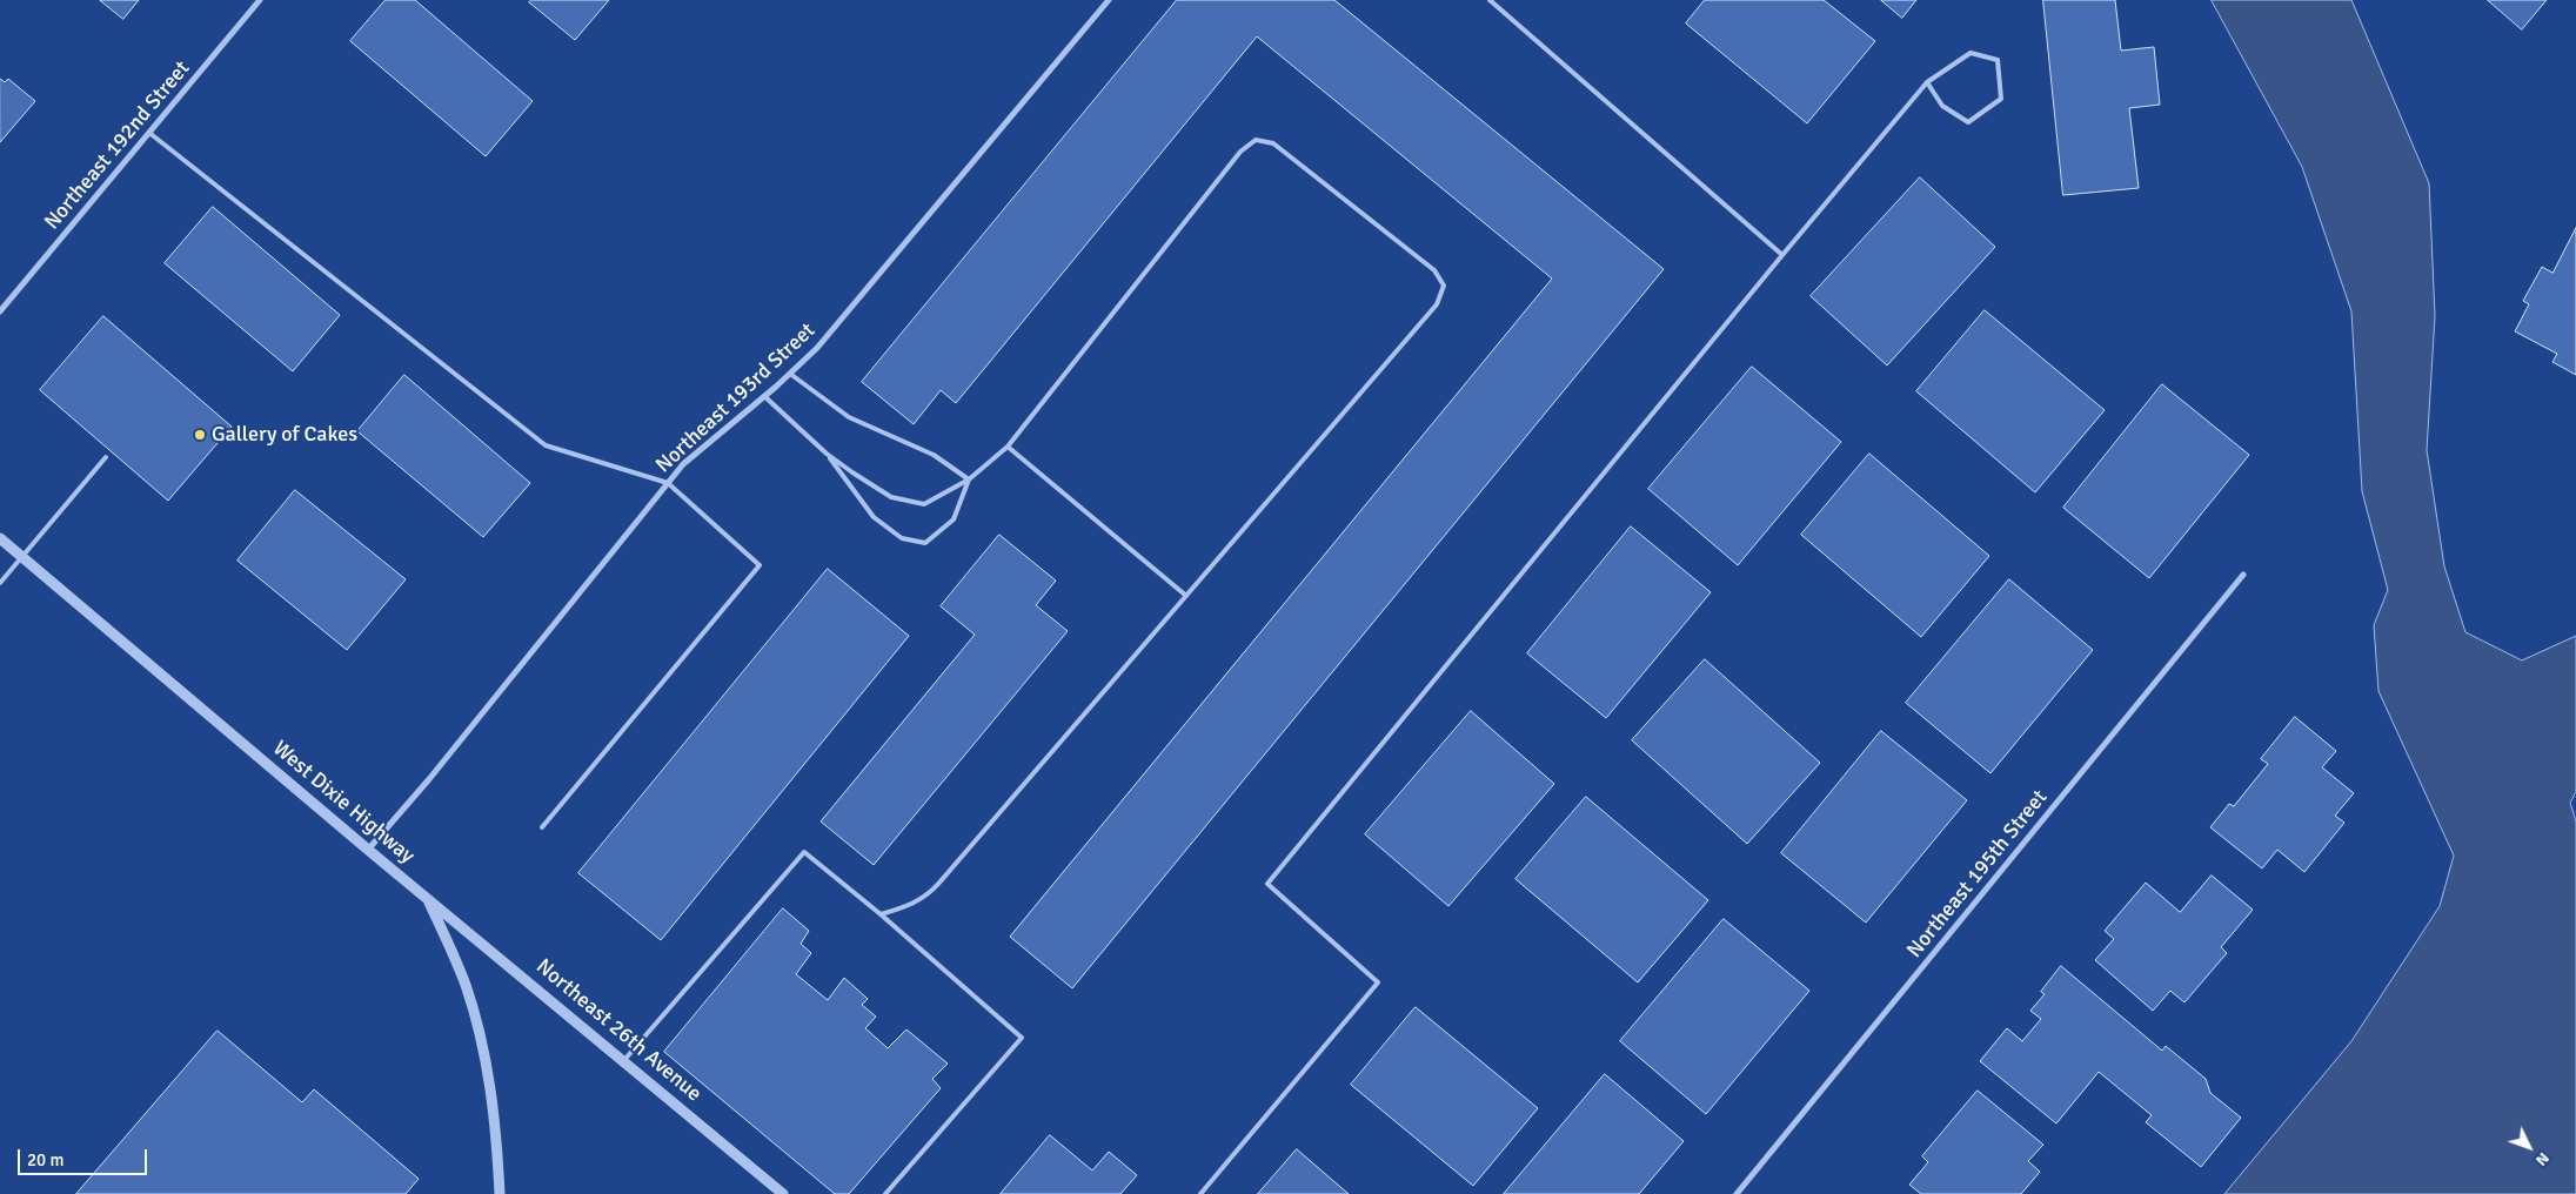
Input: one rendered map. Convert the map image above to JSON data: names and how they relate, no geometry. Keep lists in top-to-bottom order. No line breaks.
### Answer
{"streets":{"street":["Northeast 192nd Street","Northeast 193rd Street","West Dixie Highway","Northeast 195th Street","Northeast 26th Avenue"]},"crossings":[["Northeast 193rd Street","West Dixie Highway"],["West Dixie Highway","Northeast 26th Avenue"]],"places":["Gallery of Cakes"],"scale_bar":"20 m","north":"bottom right"}
